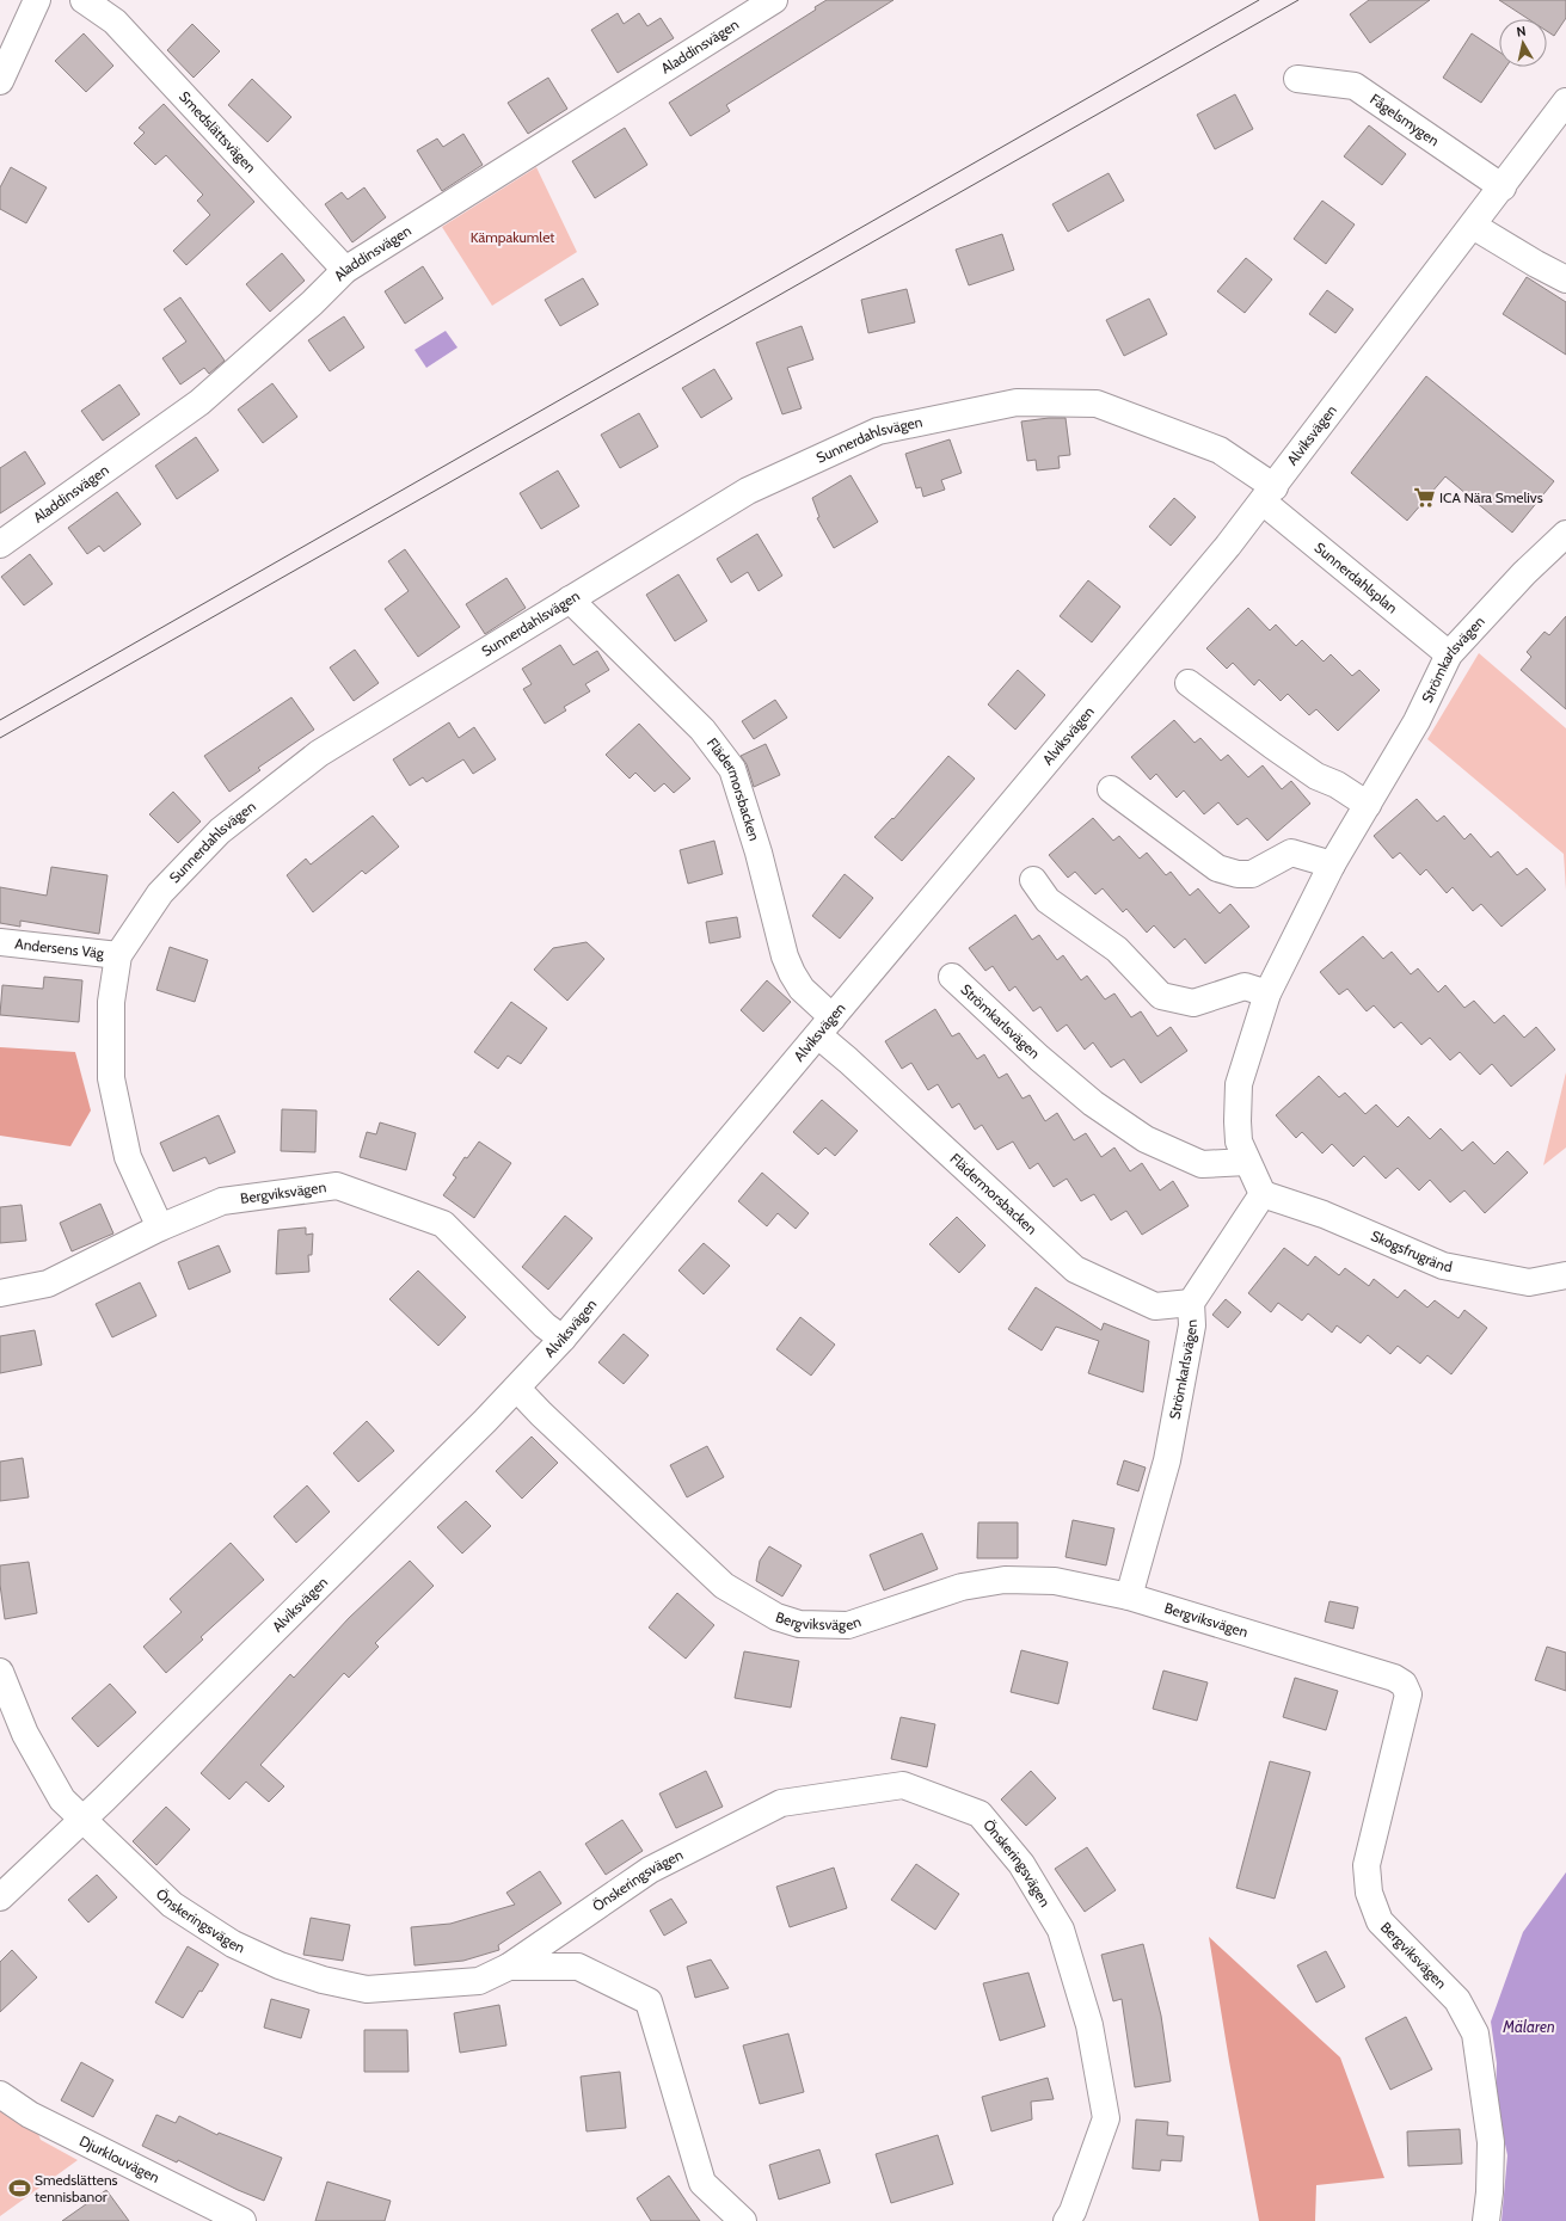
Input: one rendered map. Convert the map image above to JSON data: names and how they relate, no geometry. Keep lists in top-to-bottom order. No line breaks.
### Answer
{"streets":{"street":["Aladdinsvägen","Fågelsmygen","Smedslättsvägen","Alviksvägen","Sunnerdahlsvägen","Sunnerdahlsplan","Strömkarlsvägen","Flädermorsbacken","Andersens Väg","Bergviksvägen","Skogsfrugränd","Önskeringsvägen","Djurklouvägen"]},"crossings":[["Aladdinsvägen","Smedslättsvägen"],["Fågelsmygen","Alviksvägen"],["Alviksvägen","Sunnerdahlsvägen"],["Alviksvägen","Sunnerdahlsplan"],["Alviksvägen","Flädermorsbacken"],["Alviksvägen","Bergviksvägen"],["Alviksvägen","Önskeringsvägen"],["Sunnerdahlsvägen","Sunnerdahlsplan"],["Sunnerdahlsvägen","Flädermorsbacken"],["Sunnerdahlsvägen","Andersens Väg"],["Sunnerdahlsvägen","Bergviksvägen"],["Sunnerdahlsplan","Strömkarlsvägen"],["Strömkarlsvägen","Flädermorsbacken"],["Strömkarlsvägen","Bergviksvägen"],["Strömkarlsvägen","Skogsfrugränd"]],"water":["Mälaren"],"parks":["Kämpakumlet"],"places":{"supermarket":["ICA Nära Smelivs"],"sports":["Smedslättens tennisbanor"]},"north":"top"}
